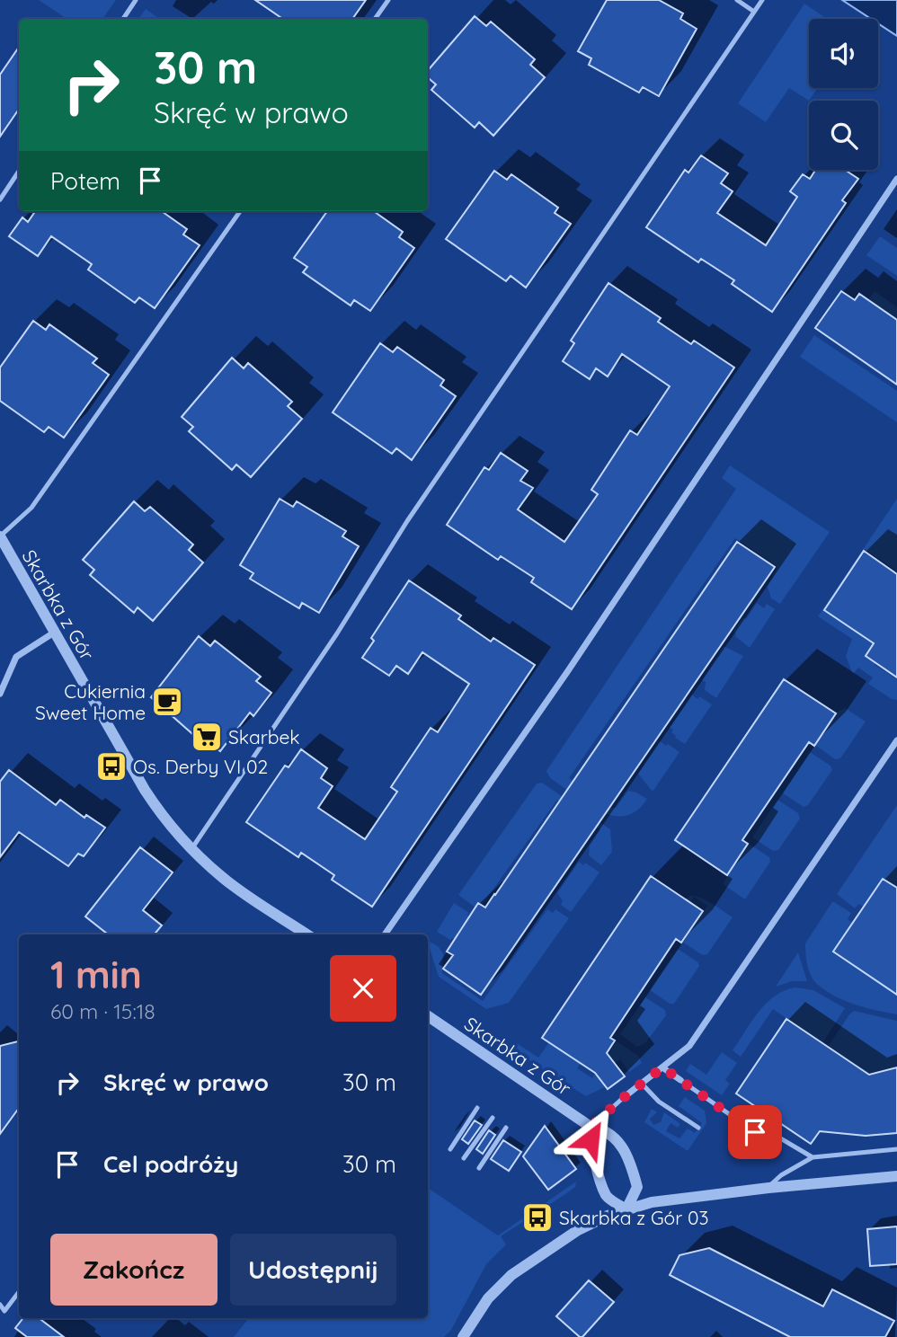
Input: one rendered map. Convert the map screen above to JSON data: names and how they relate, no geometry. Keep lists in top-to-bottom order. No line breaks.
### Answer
{"streets":{"street":["Skarbka z Gór"]},"places":{"cafe":["Cukiernia Sweet Home"],"supermarket":["Skarbek"],"bus stop":["Os. Derby VI 02","Skarbka z Gór 03"]},"page":{"turn":["30 m","Skręć w prawo"],"then":"Potem","heading":["1 min","60 m · 15:18"],"list":[{"name":"Skręć w prawo","value":"30 m"},{"name":"Cel podróży","value":"30 m"}],"buttons":["Zakończ","Udostępnij"]}}
